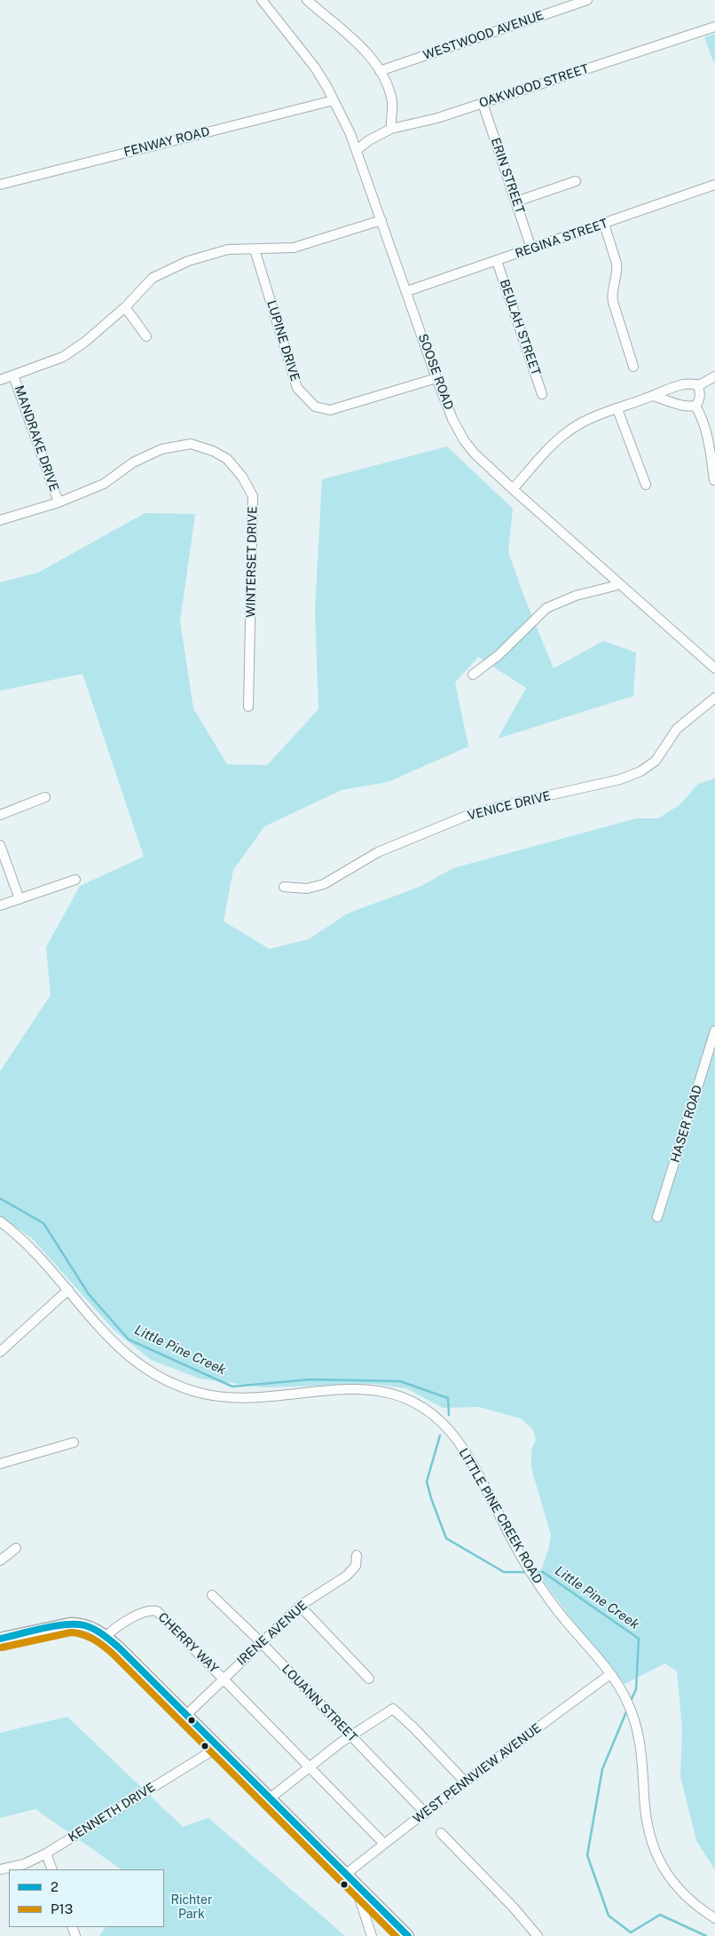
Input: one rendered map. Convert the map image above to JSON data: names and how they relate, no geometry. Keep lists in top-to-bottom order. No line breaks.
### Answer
{"streets":{"street":["WESTWOOD AVENUE","OAKWOOD STREET","FENWAY ROAD","ERIN STREET","REGINA STREET","BEULAH STREET","LUPINE DRIVE","SOOSE ROAD","MANDRAKE DRIVE","WINTERSET DRIVE","VENICE DRIVE","HASER ROAD","LITTLE PINE CREEK ROAD","IRENE AVENUE","CHERRY WAY","LOUANN STREET","WEST PENNVIEW AVENUE","KENNETH DRIVE"]},"crossings":[["OAKWOOD STREET","ERIN STREET"],["OAKWOOD STREET","SOOSE ROAD"],["FENWAY ROAD","SOOSE ROAD"],["ERIN STREET","REGINA STREET"],["REGINA STREET","BEULAH STREET"],["REGINA STREET","SOOSE ROAD"],["LUPINE DRIVE","SOOSE ROAD"],["MANDRAKE DRIVE","WINTERSET DRIVE"],["LITTLE PINE CREEK ROAD","WEST PENNVIEW AVENUE"],["IRENE AVENUE","CHERRY WAY"],["IRENE AVENUE","LOUANN STREET"],["LOUANN STREET","WEST PENNVIEW AVENUE"]],"water":["Little Pine Creek"],"parks":["Richter Park"],"lines":["transit line 2","transit line P13"],"legend":["2","P13"]}
